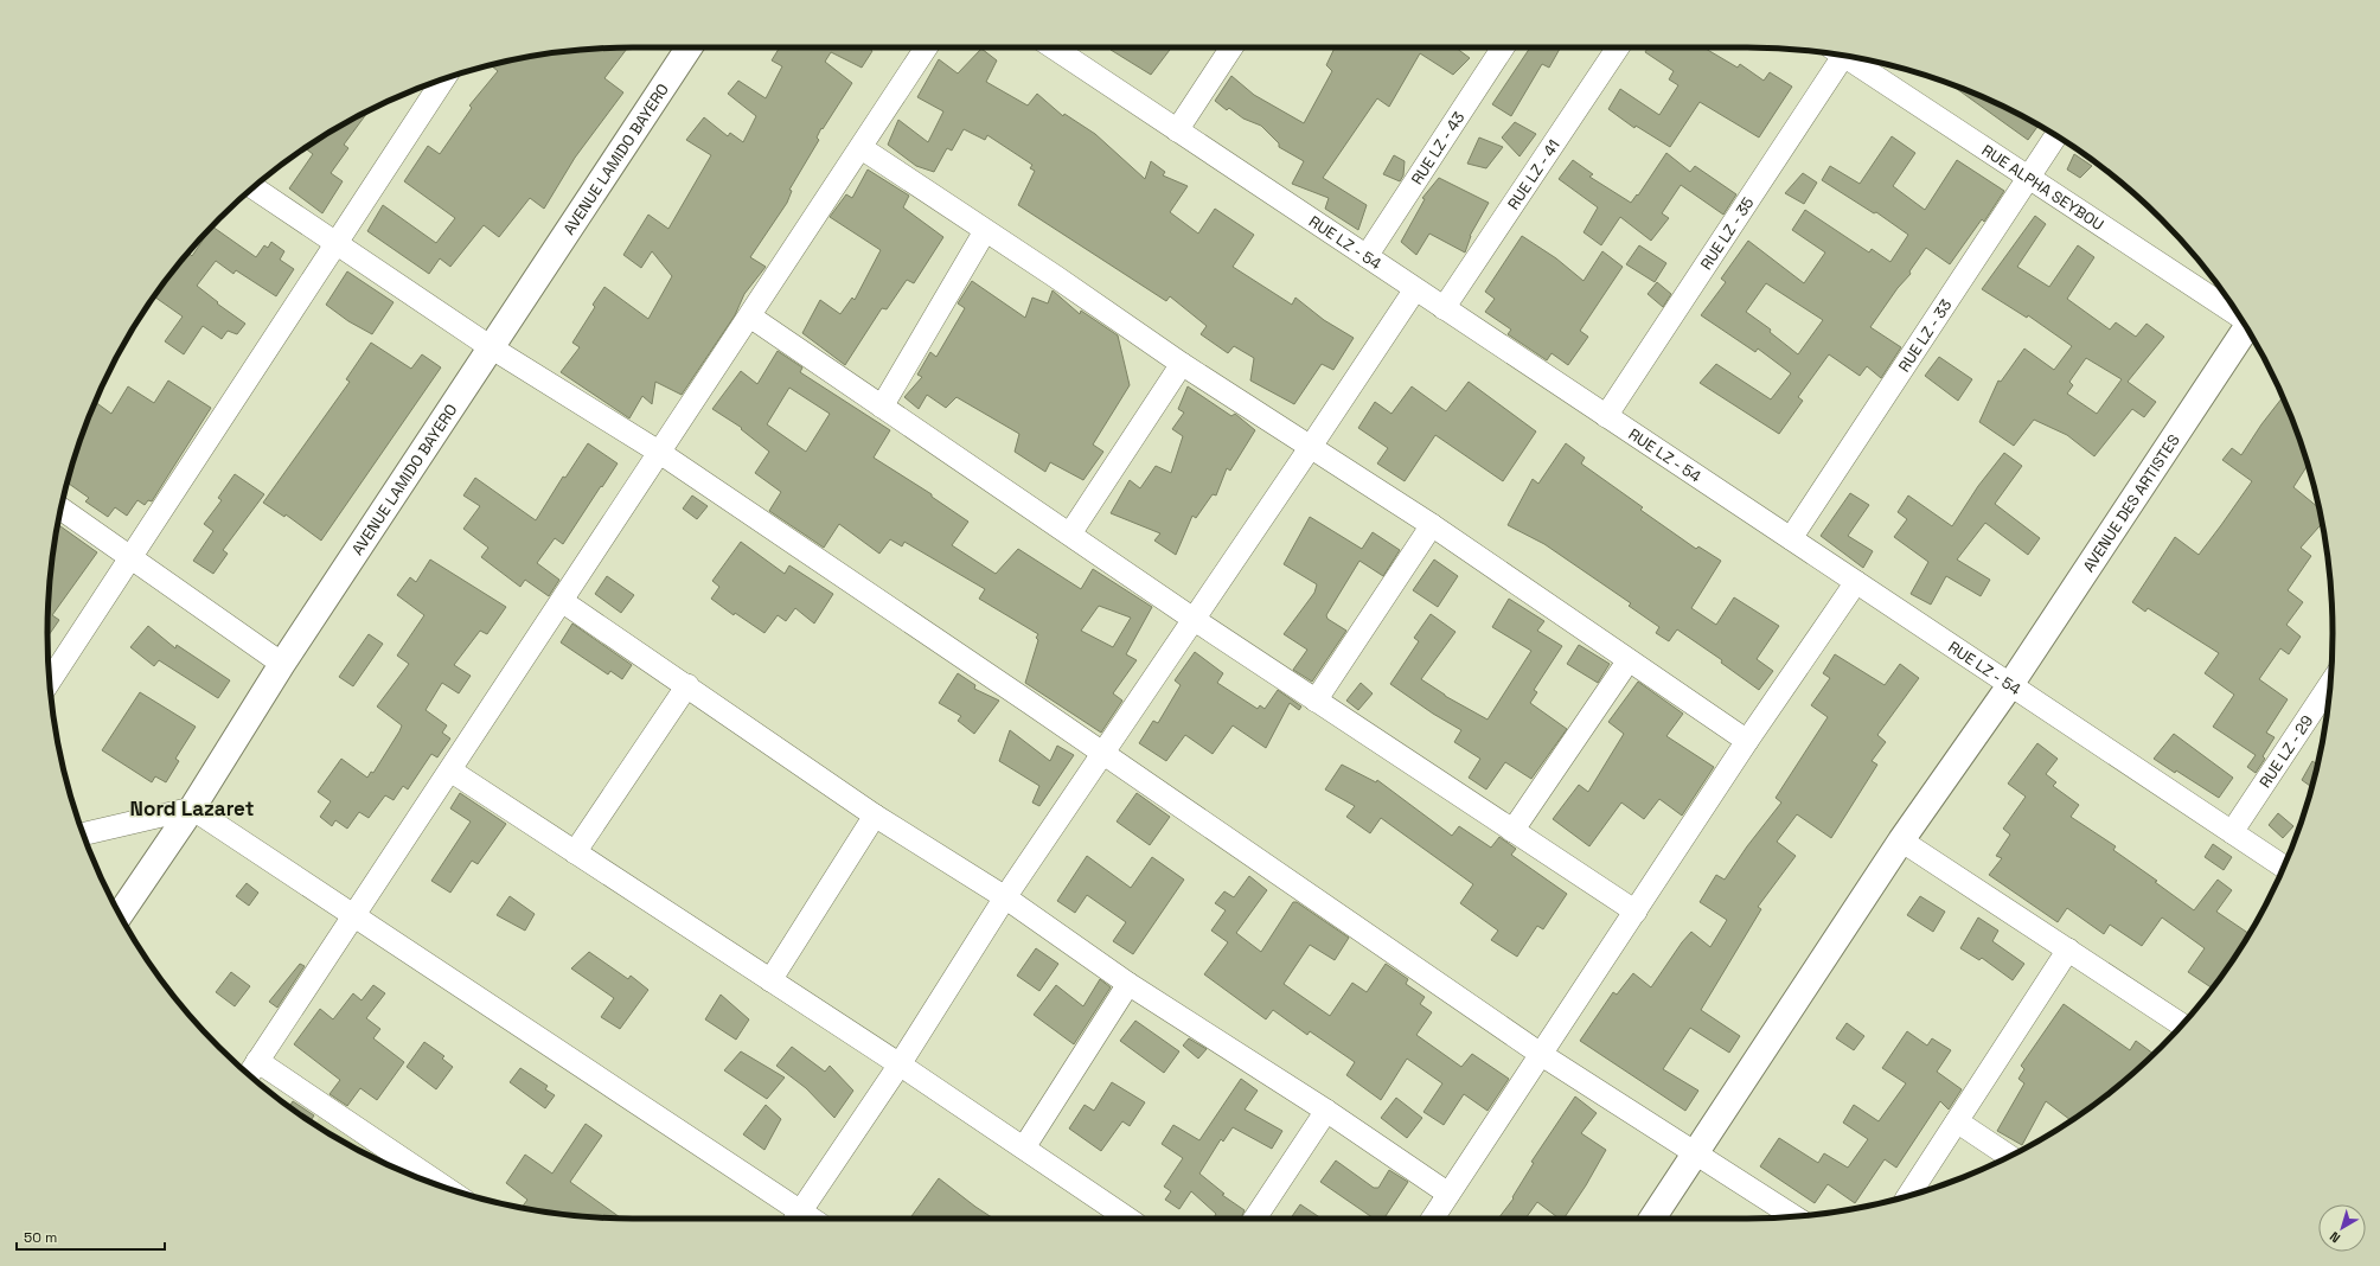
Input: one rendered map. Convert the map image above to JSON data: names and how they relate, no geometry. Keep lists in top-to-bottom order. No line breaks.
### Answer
{"streets":{"street":["RUE LZ - 43","AVENUE LAMIDO BAYERO","RUE LZ - 41","RUE ALPHA SEYBOU","RUE LZ - 35","RUE LZ - 54","RUE LZ - 33","AVENUE DES ARTISTES","RUE LZ - 29"]},"crossings":[["RUE LZ - 43","RUE LZ - 54"],["RUE LZ - 41","RUE LZ - 54"],["RUE ALPHA SEYBOU","RUE LZ - 33"],["RUE LZ - 35","RUE LZ - 54"],["RUE LZ - 54","RUE LZ - 33"],["RUE LZ - 54","AVENUE DES ARTISTES"],["RUE LZ - 54","RUE LZ - 29"]],"districts":["Nord Lazaret"],"scale_bar":"50 m","north":"bottom left"}
